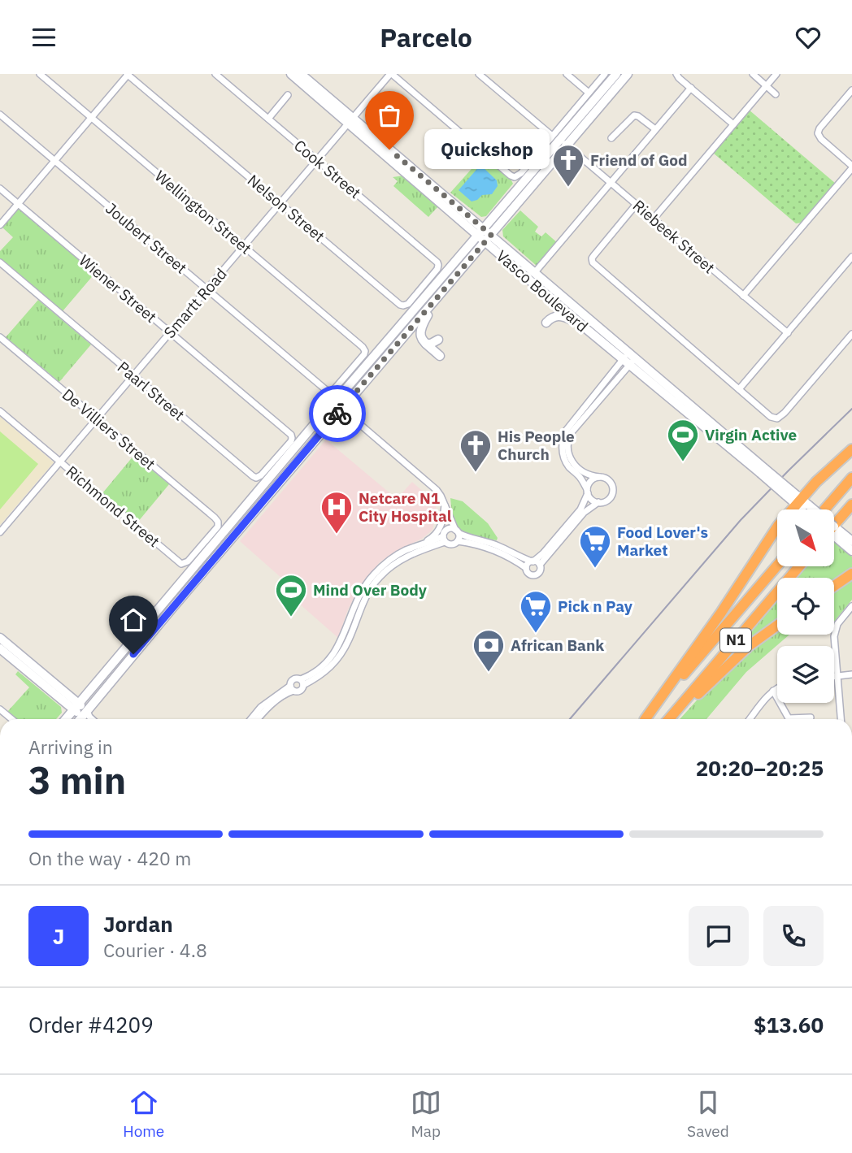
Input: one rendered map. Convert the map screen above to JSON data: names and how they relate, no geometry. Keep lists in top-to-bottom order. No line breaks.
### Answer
{"streets":{"highway":["N1"],"main road":["Vasco Boulevard"],"street":["Cook Street","Nelson Street","Wellington Street","Riebeek Street","Joubert Street","Wiener Street","Smartt Road","Paarl Street","De Villiers Street","Richmond Street"]},"crossings":[["Cook Street","Nelson Street"],["Cook Street","Smartt Road"],["Nelson Street","Smartt Road"],["Wellington Street","Joubert Street"],["Wellington Street","Smartt Road"],["Joubert Street","Smartt Road"],["Wiener Street","Smartt Road"],["Wiener Street","Paarl Street"],["Vasco Boulevard","Smartt Road"],["Smartt Road","Paarl Street"],["Smartt Road","De Villiers Street"],["Smartt Road","Richmond Street"],["De Villiers Street","Richmond Street"]],"places":{"other":["Quickshop"],"church":["Friend of God","His People Church"],"sports":["Virgin Active","Mind Over Body"],"hospital":["Netcare N1 City Hospital"],"supermarket":["Food Lover's Market","Pick n Pay"],"bank":["African Bank"]},"north":"bottom right","page":{"header":"Parcelo","bubble":"Quickshop","heading":["3 min","Arriving in","20:20–20:25"],"panel":["Jordan","Courier · 4.8","Order #4209","$13.60"],"bar":"On the way · 420 m","round":"J","tabs":["Home","Map","Saved"]}}
